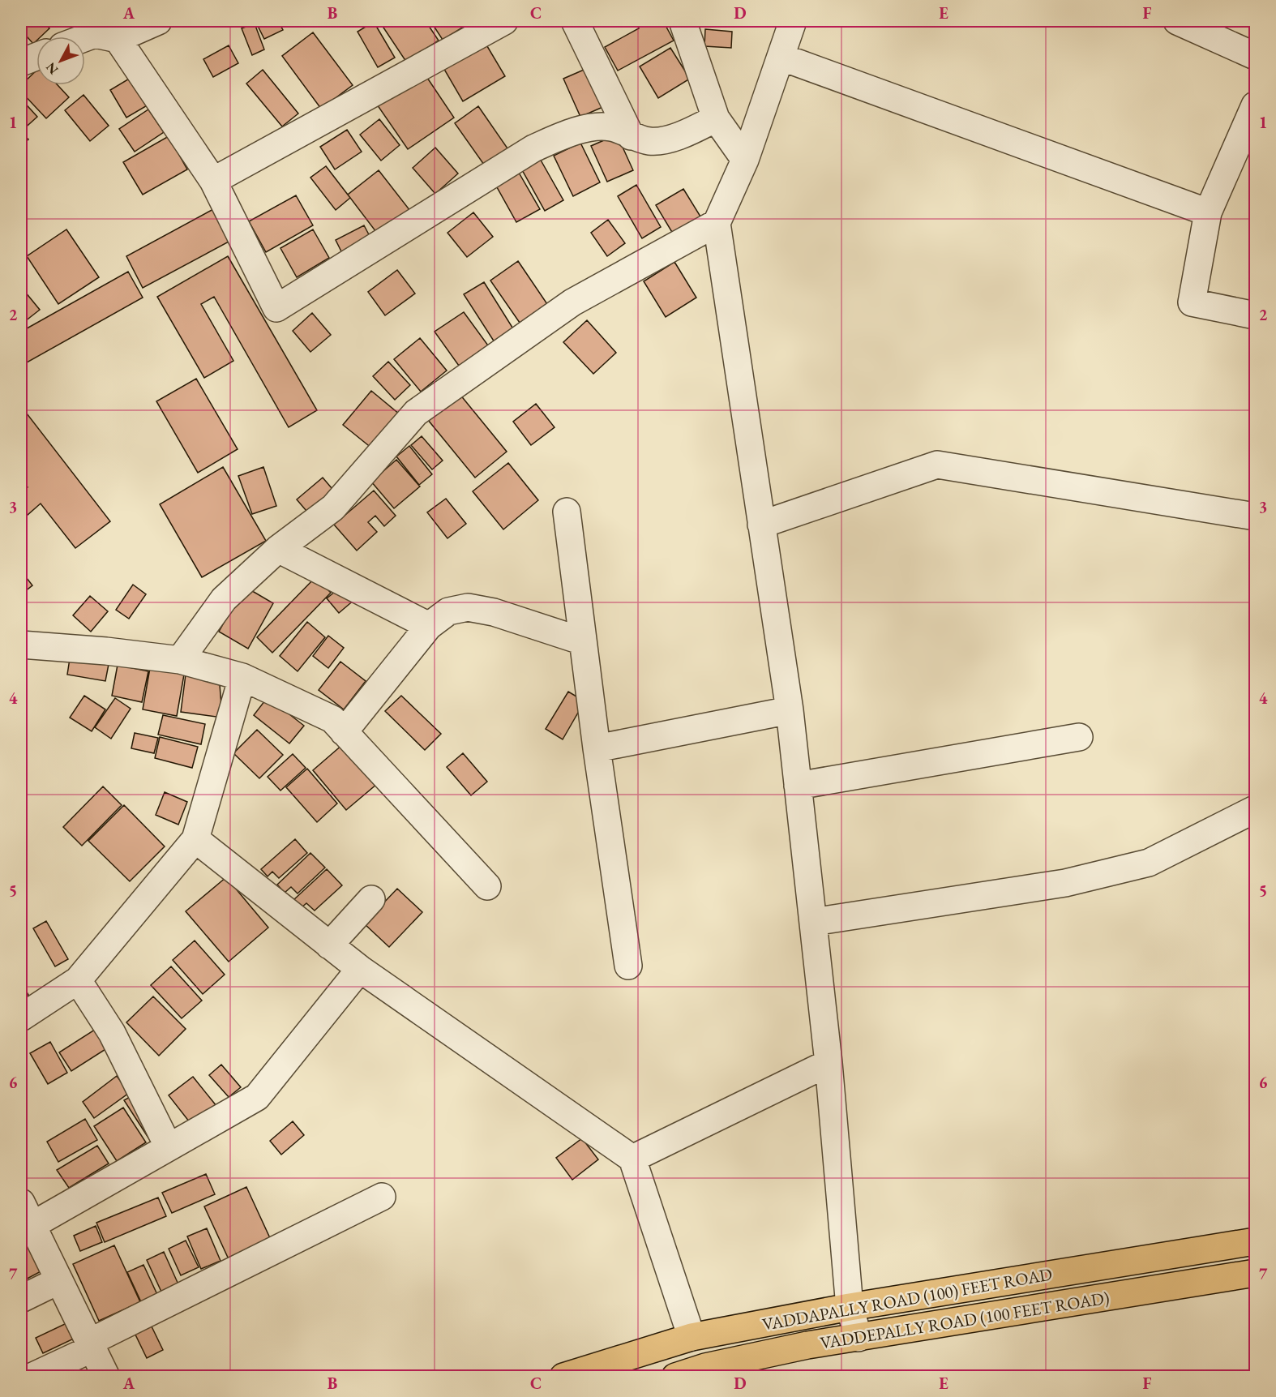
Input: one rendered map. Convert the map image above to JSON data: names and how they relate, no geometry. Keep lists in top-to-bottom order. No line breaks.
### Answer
{"streets":{"main road":["VADDAPALLY ROAD (100) FEET ROAD","VADDEPALLY ROAD (100 FEET ROAD)"]},"north":"bottom left","grid":{"columns":["A","B","C","D","E","F"],"rows":["1","2","3","4","5","6","7"]}}
